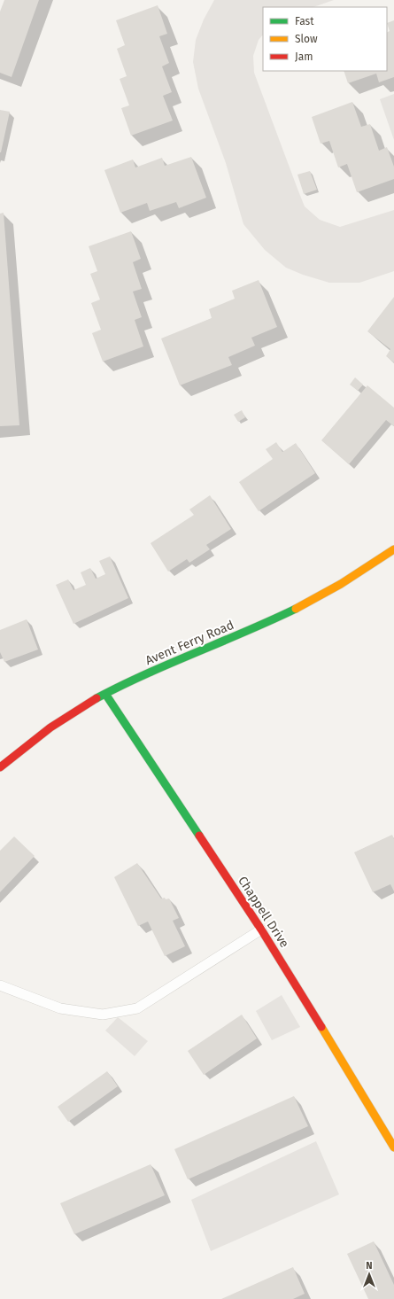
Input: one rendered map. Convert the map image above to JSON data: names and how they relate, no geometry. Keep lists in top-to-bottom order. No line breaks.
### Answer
{"streets":{"street":["Avent Ferry Road","Chappell Drive"]},"crossings":[["Avent Ferry Road","Chappell Drive"]],"legend":["Fast","Slow","Jam"],"north":"top"}
